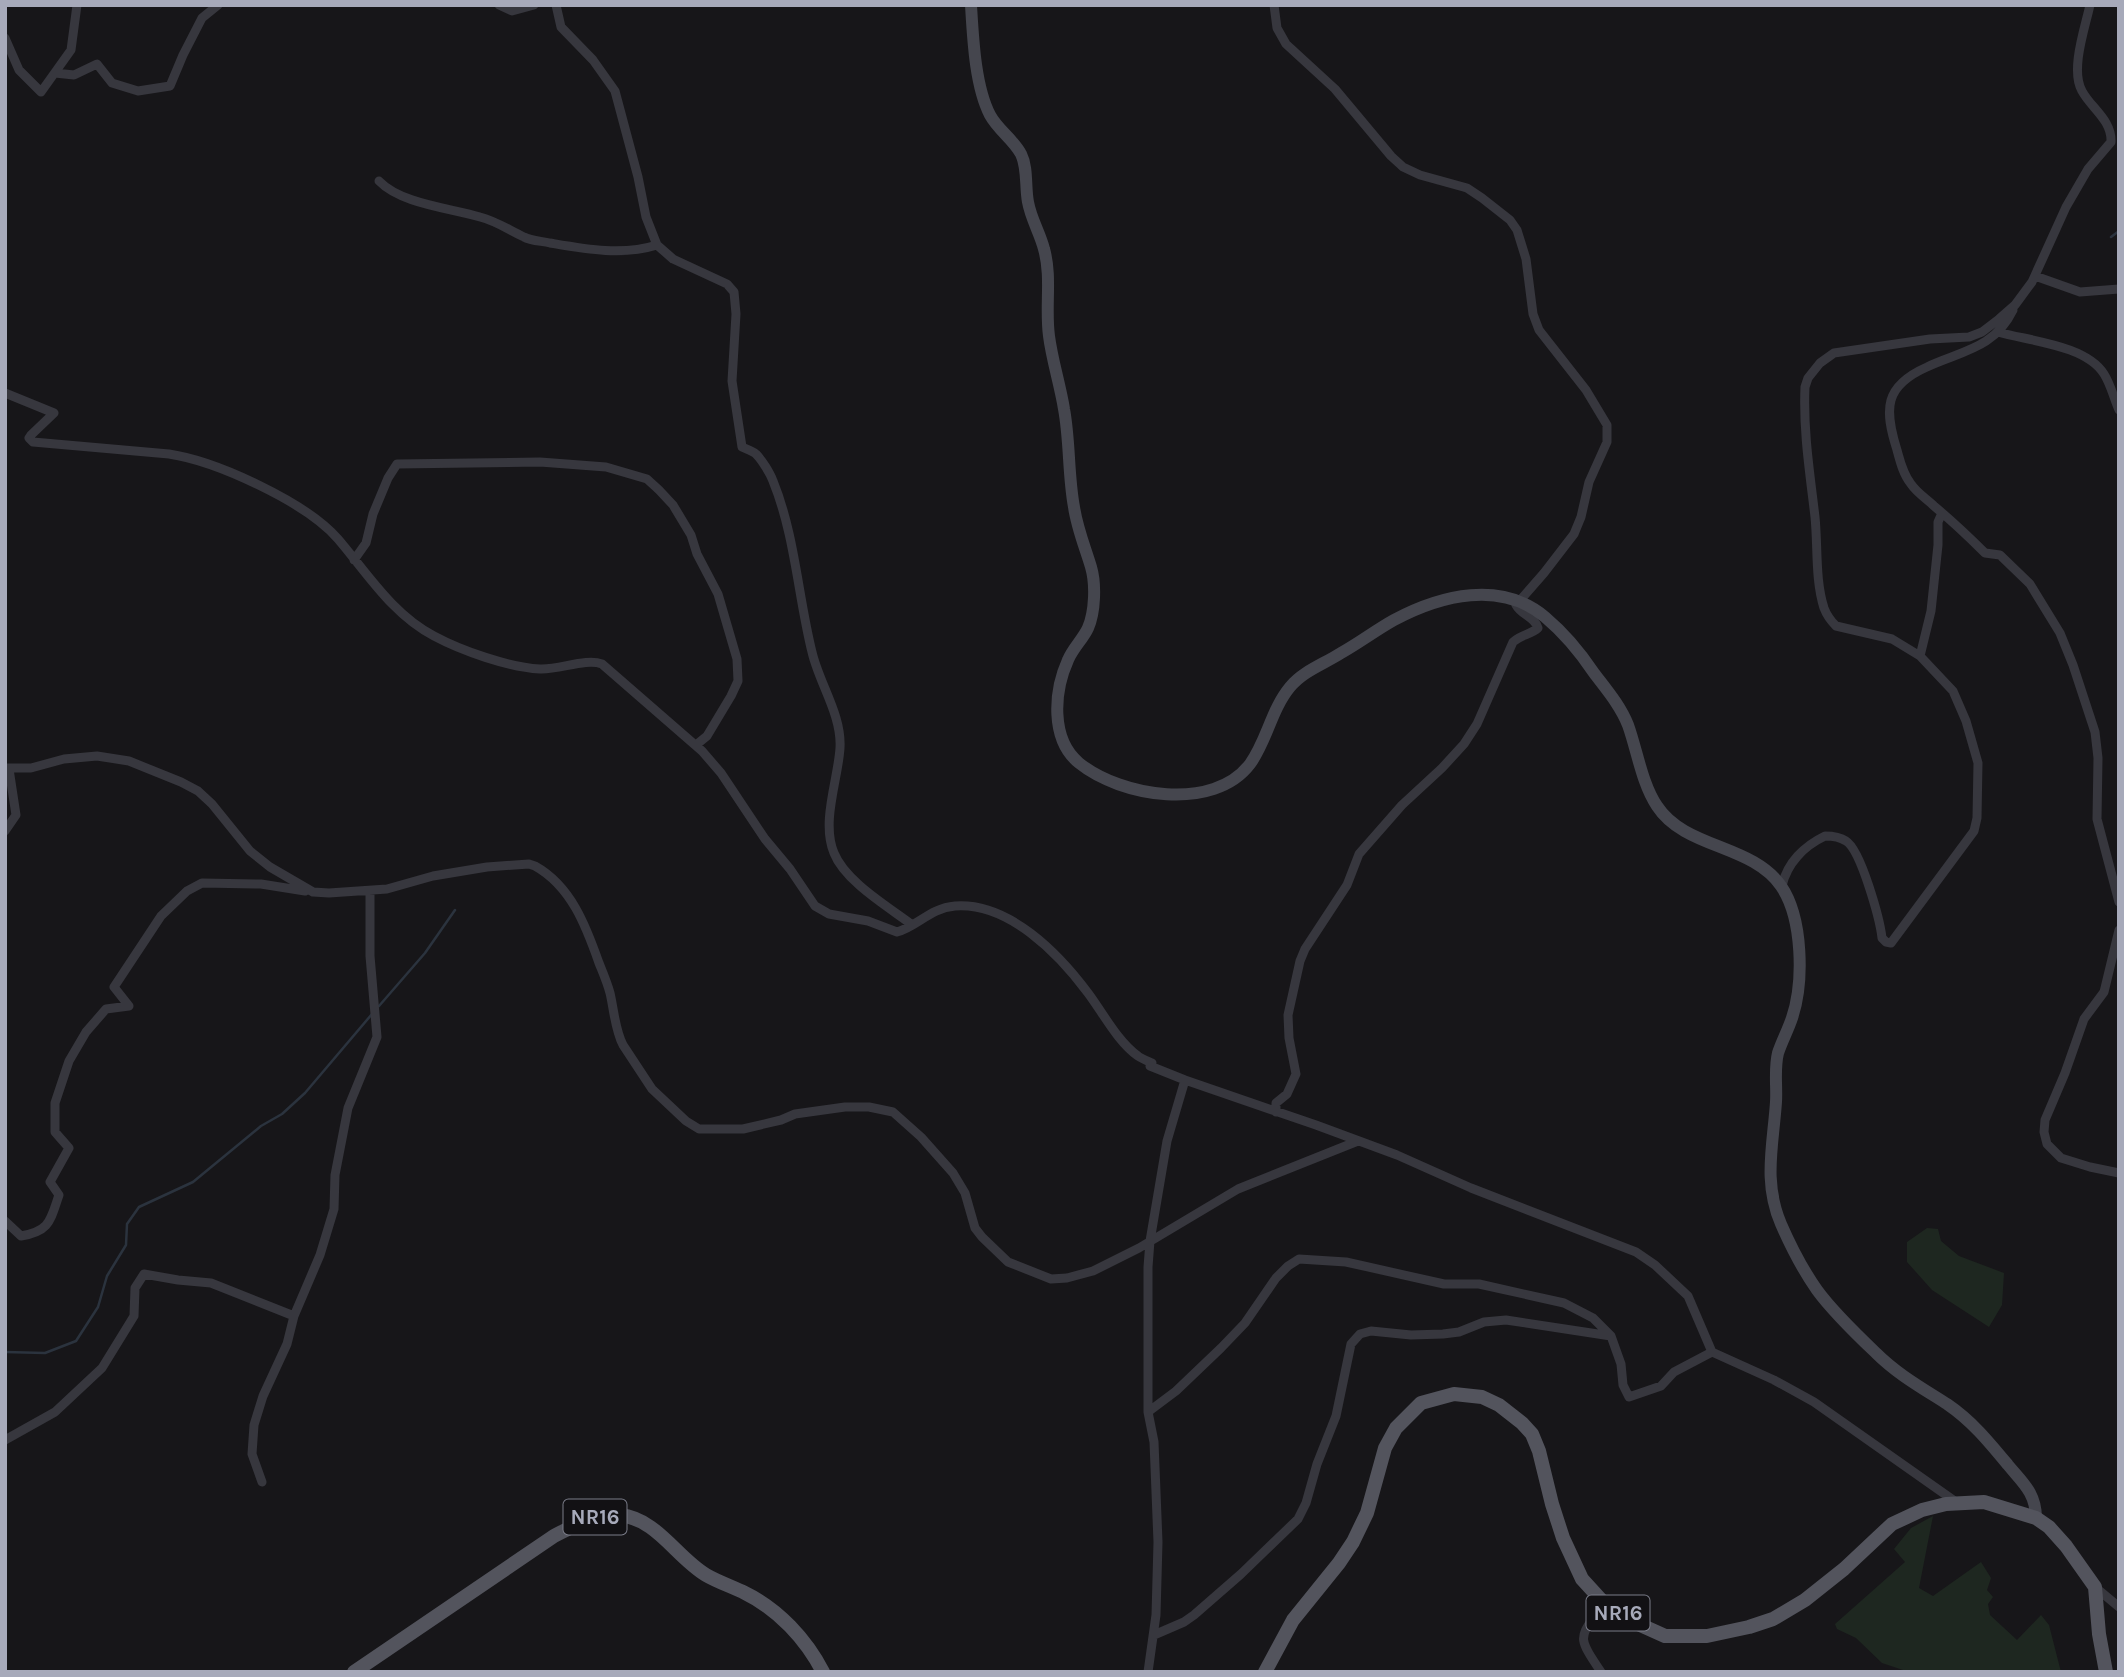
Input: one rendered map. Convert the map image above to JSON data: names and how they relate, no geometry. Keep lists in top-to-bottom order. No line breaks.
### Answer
{"streets":{"main road":["NR16"]}}
